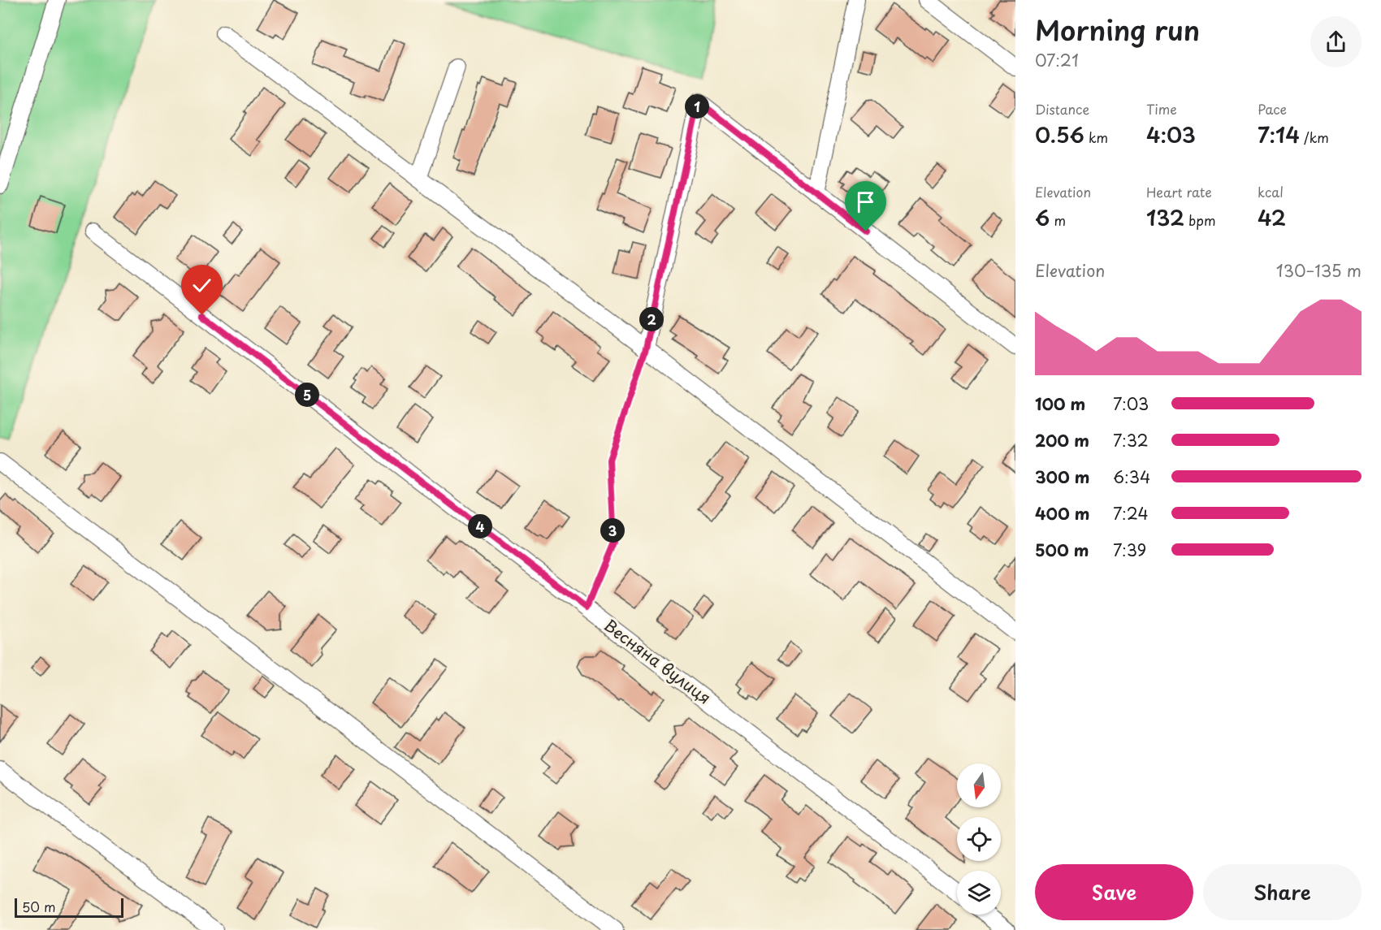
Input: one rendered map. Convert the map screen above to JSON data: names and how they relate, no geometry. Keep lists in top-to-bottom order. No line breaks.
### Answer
{"streets":{"street":["Весняна вулиця"]},"scale_bar":"50 m","north":"bottom","page":{"heading":["Morning run","07:21"],"stats":[["Distance","0.56 km"],["Time","4:03"],["Pace","7:14 /km"],["Elevation","6 m"],["Heart rate","132 bpm"],["kcal","42"]],"pins":["1","2","5","4","3"],"chart":["Elevation","130–135 m"],"list":[{"name":"100 m","note":"7:03"},{"name":"200 m","note":"7:32"},{"name":"300 m","note":"6:34"},{"name":"400 m","note":"7:24"},{"name":"500 m","note":"7:39"}],"buttons":["Save","Share"],"scale":"50 m"}}
